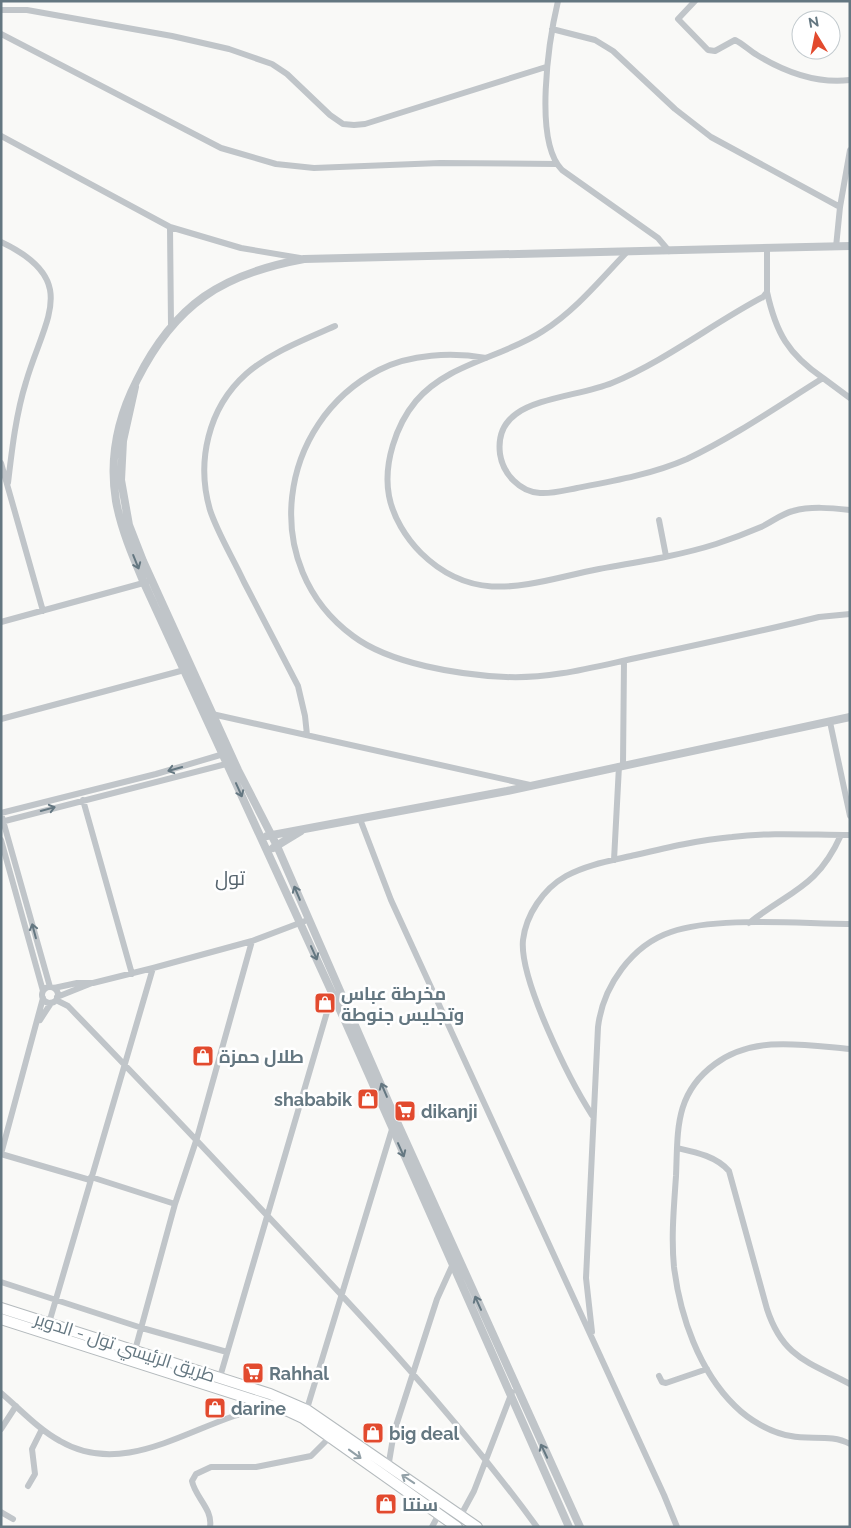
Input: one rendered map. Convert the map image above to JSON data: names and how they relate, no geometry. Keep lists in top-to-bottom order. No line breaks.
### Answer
{"streets":{"main road":["طريق الرئيسي تول - الدوير"]},"districts":["تول"],"places":{"shop":["مخرطة عباس وتجليس جنوطة","طلال حمزة","shababik","darine","big deal","سنتا"],"supermarket":["dikanji","Rahhal"]},"north":"top"}
